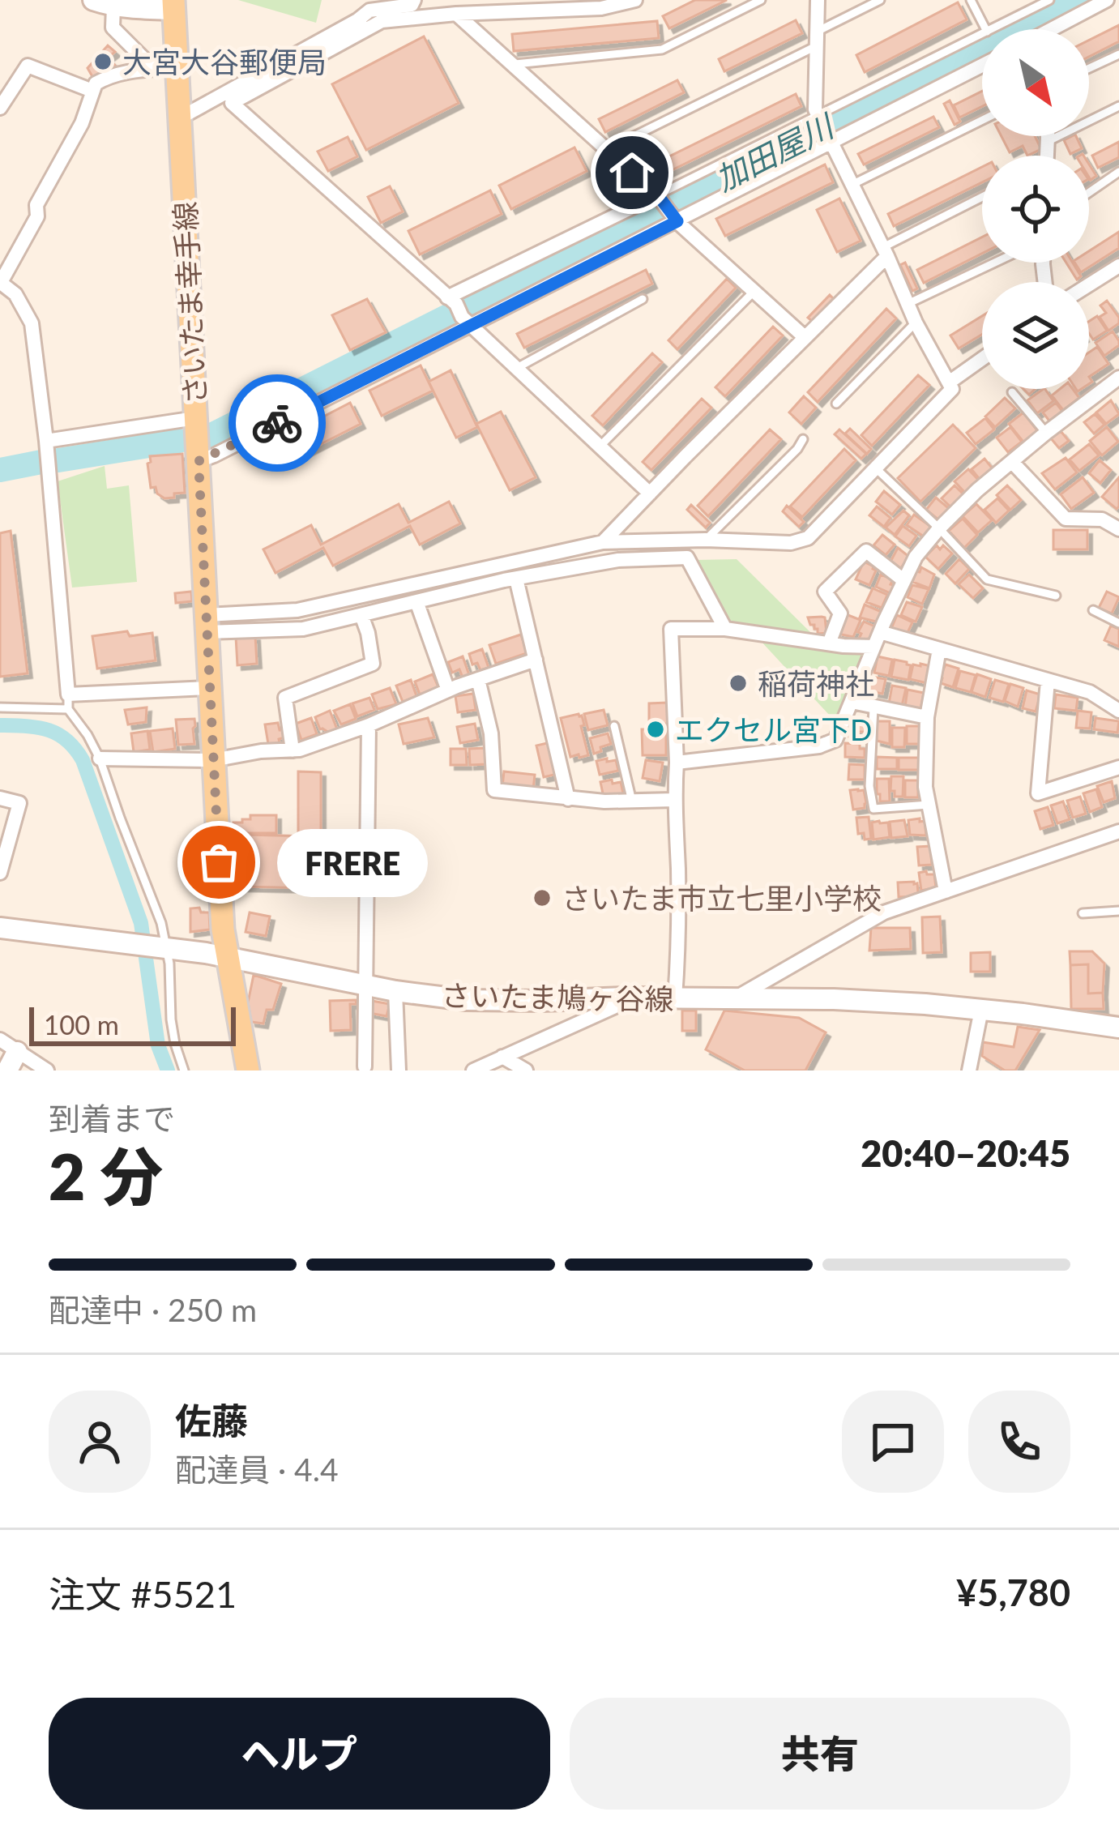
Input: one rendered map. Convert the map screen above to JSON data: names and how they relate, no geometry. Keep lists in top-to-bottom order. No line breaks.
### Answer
{"streets":{"main road":["さいたま幸手線","さいたま鳩ヶ谷線"]},"crossings":[["さいたま幸手線","さいたま鳩ヶ谷線"]],"water":["加田屋川"],"places":["大宮大谷郵便局","稲荷神社","エクセル宮下D","FRERE","さいたま市立七里小学校"],"scale_bar":"100 m","north":"bottom right","page":{"bubble":"FRERE","scale":"100 m","heading":["2 分","到着まで","20:40–20:45"],"panel":["佐藤","配達員 · 4.4","注文 #5521","¥5,780"],"bar":"配達中 · 250 m","buttons":["ヘルプ","共有"]}}
